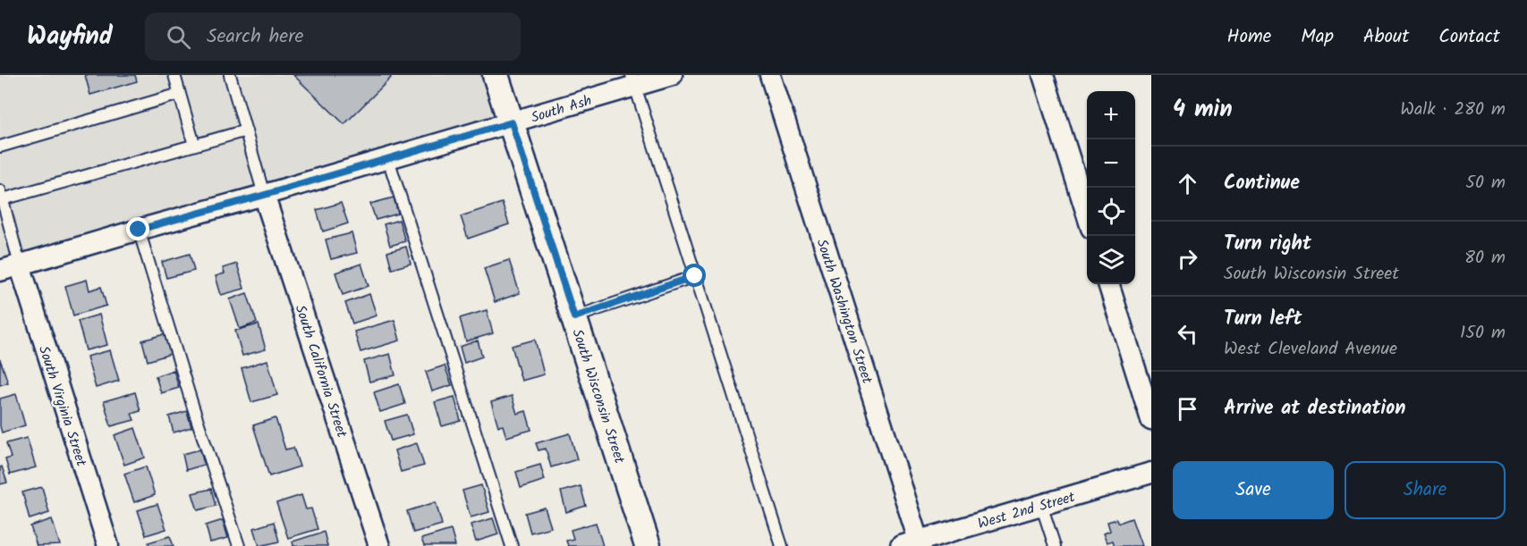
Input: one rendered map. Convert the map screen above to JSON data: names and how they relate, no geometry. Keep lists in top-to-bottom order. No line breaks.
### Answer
{"streets":{"street":["South Ash","South Washington Street","South California Street","South Wisconsin Street","South Virginia Street","West 2nd Street"]},"crossings":[["South Ash","South California Street"],["South Ash","South Wisconsin Street"],["South Ash","South Virginia Street"],["South Washington Street","West 2nd Street"]],"page":{"header":"Wayfind","search":"Search here","nav":["Home","Map","About","Contact"],"heading":["4 min","Walk · 280 m"],"map_buttons":["+","−"],"list":[["Continue","50 m"],["Turn right","South Wisconsin Street","80 m"],["Turn left","West Cleveland Avenue","150 m"],"Arrive at destination"],"buttons":["Save","Share"]}}
